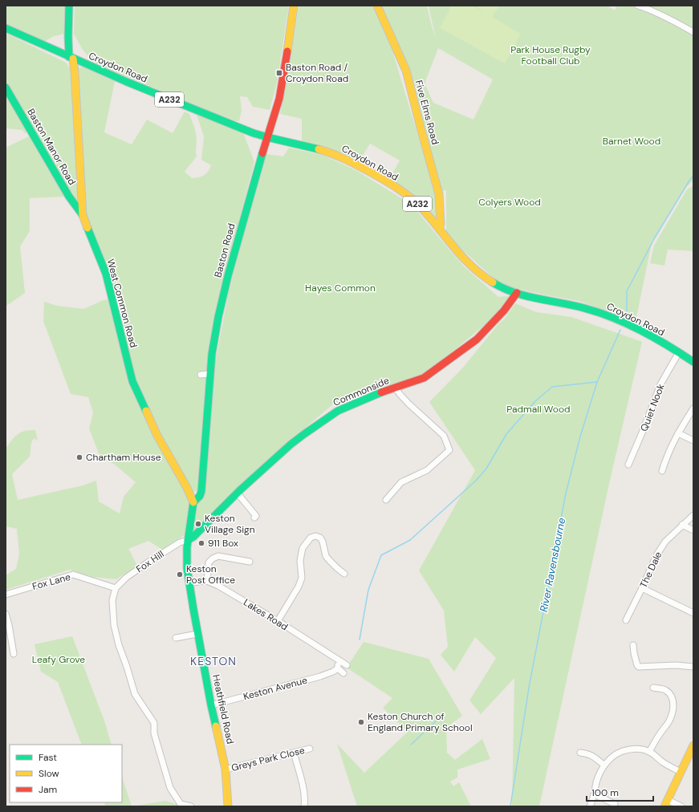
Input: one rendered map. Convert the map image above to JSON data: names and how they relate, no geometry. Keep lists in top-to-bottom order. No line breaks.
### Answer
{"streets":{"main road":["Croydon Road","A232","Five Elms Road","Baston Manor Road","Baston Road","West Common Road","Commonside","Heathfield Road"],"street":["Quiet Nook","Fox Hill","The Dale","Fox Lane","Lakes Road","Keston Avenue","Greys Park Close"]},"crossings":[["Croydon Road","Five Elms Road"],["Croydon Road","Baston Road"],["Croydon Road","West Common Road"],["Croydon Road","Commonside"],["Croydon Road","Quiet Nook"],["Baston Manor Road","West Common Road"],["Baston Road","West Common Road"],["Baston Road","Heathfield Road"],["West Common Road","Heathfield Road"],["Commonside","Fox Hill"],["Commonside","Heathfield Road"],["Fox Hill","Fox Lane"],["Fox Hill","Heathfield Road"],["Keston Avenue","Heathfield Road"],["Heathfield Road","Greys Park Close"]],"districts":["KESTON"],"water":["River Ravensbourne"],"parks":["Park House Rugby Football Club","Barnet Wood","Colyers Wood","Hayes Common","Padmall Wood","Leafy Grove"],"places":{"transit":["Baston Road / Croydon Road"],"other":["Chartham House","Keston Village Sign","911 Box","Keston Post Office","Keston Church of England Primary School"]},"legend":["Fast","Slow","Jam"],"scale_bar":"100 m"}
